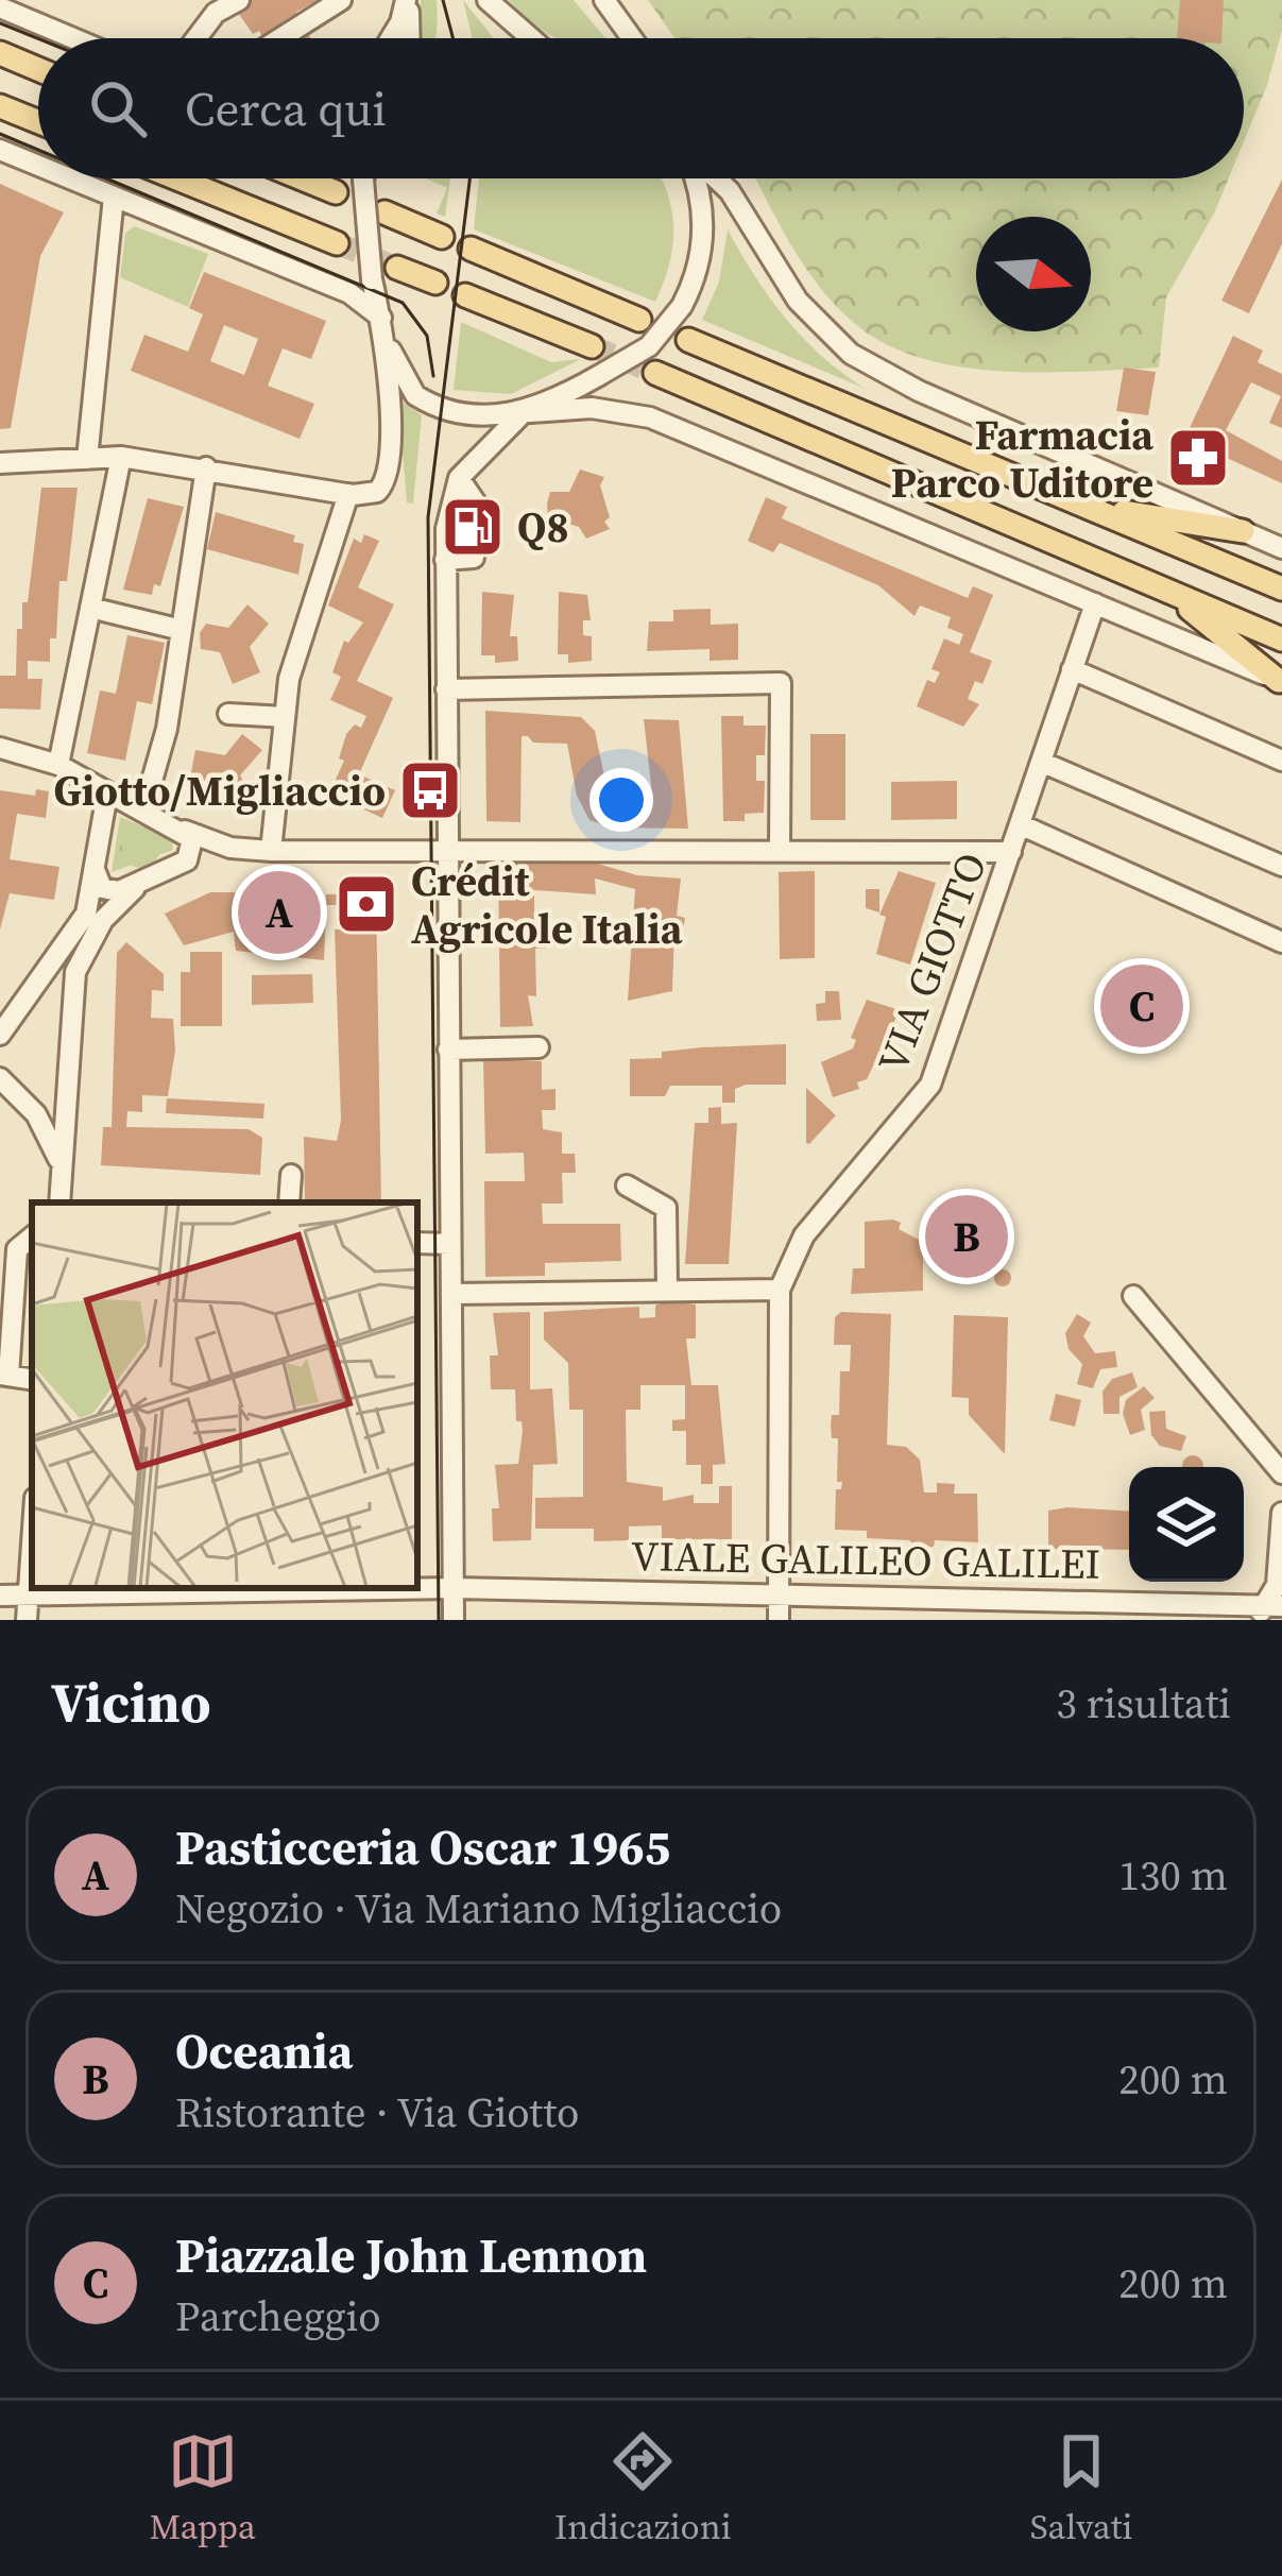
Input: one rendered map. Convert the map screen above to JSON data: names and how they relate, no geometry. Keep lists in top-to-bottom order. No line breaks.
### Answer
{"streets":{"street":["VIA GIOTTO","VIALE GALILEO GALILEI"]},"crossings":[["VIA GIOTTO","VIALE GALILEO GALILEI"]],"places":{"pharmacy":["Farmacia Parco Uditore"],"fuel station":["Q8"],"bus stop":["Giotto/Migliaccio"],"bank":["Crédit Agricole Italia"]},"north":"right","page":{"search":"Cerca qui","pins":["A","C","B"],"heading":["Vicino","3 risultati"],"list":[{"mark":"A","name":"Pasticceria Oscar 1965","note":"Negozio · Via Mariano Migliaccio","value":"130 m"},{"mark":"B","name":"Oceania","note":"Ristorante · Via Giotto","value":"200 m"},{"mark":"C","name":"Piazzale John Lennon","note":"Parcheggio","value":"200 m"}],"nav":["Mappa","Indicazioni","Salvati"]}}
